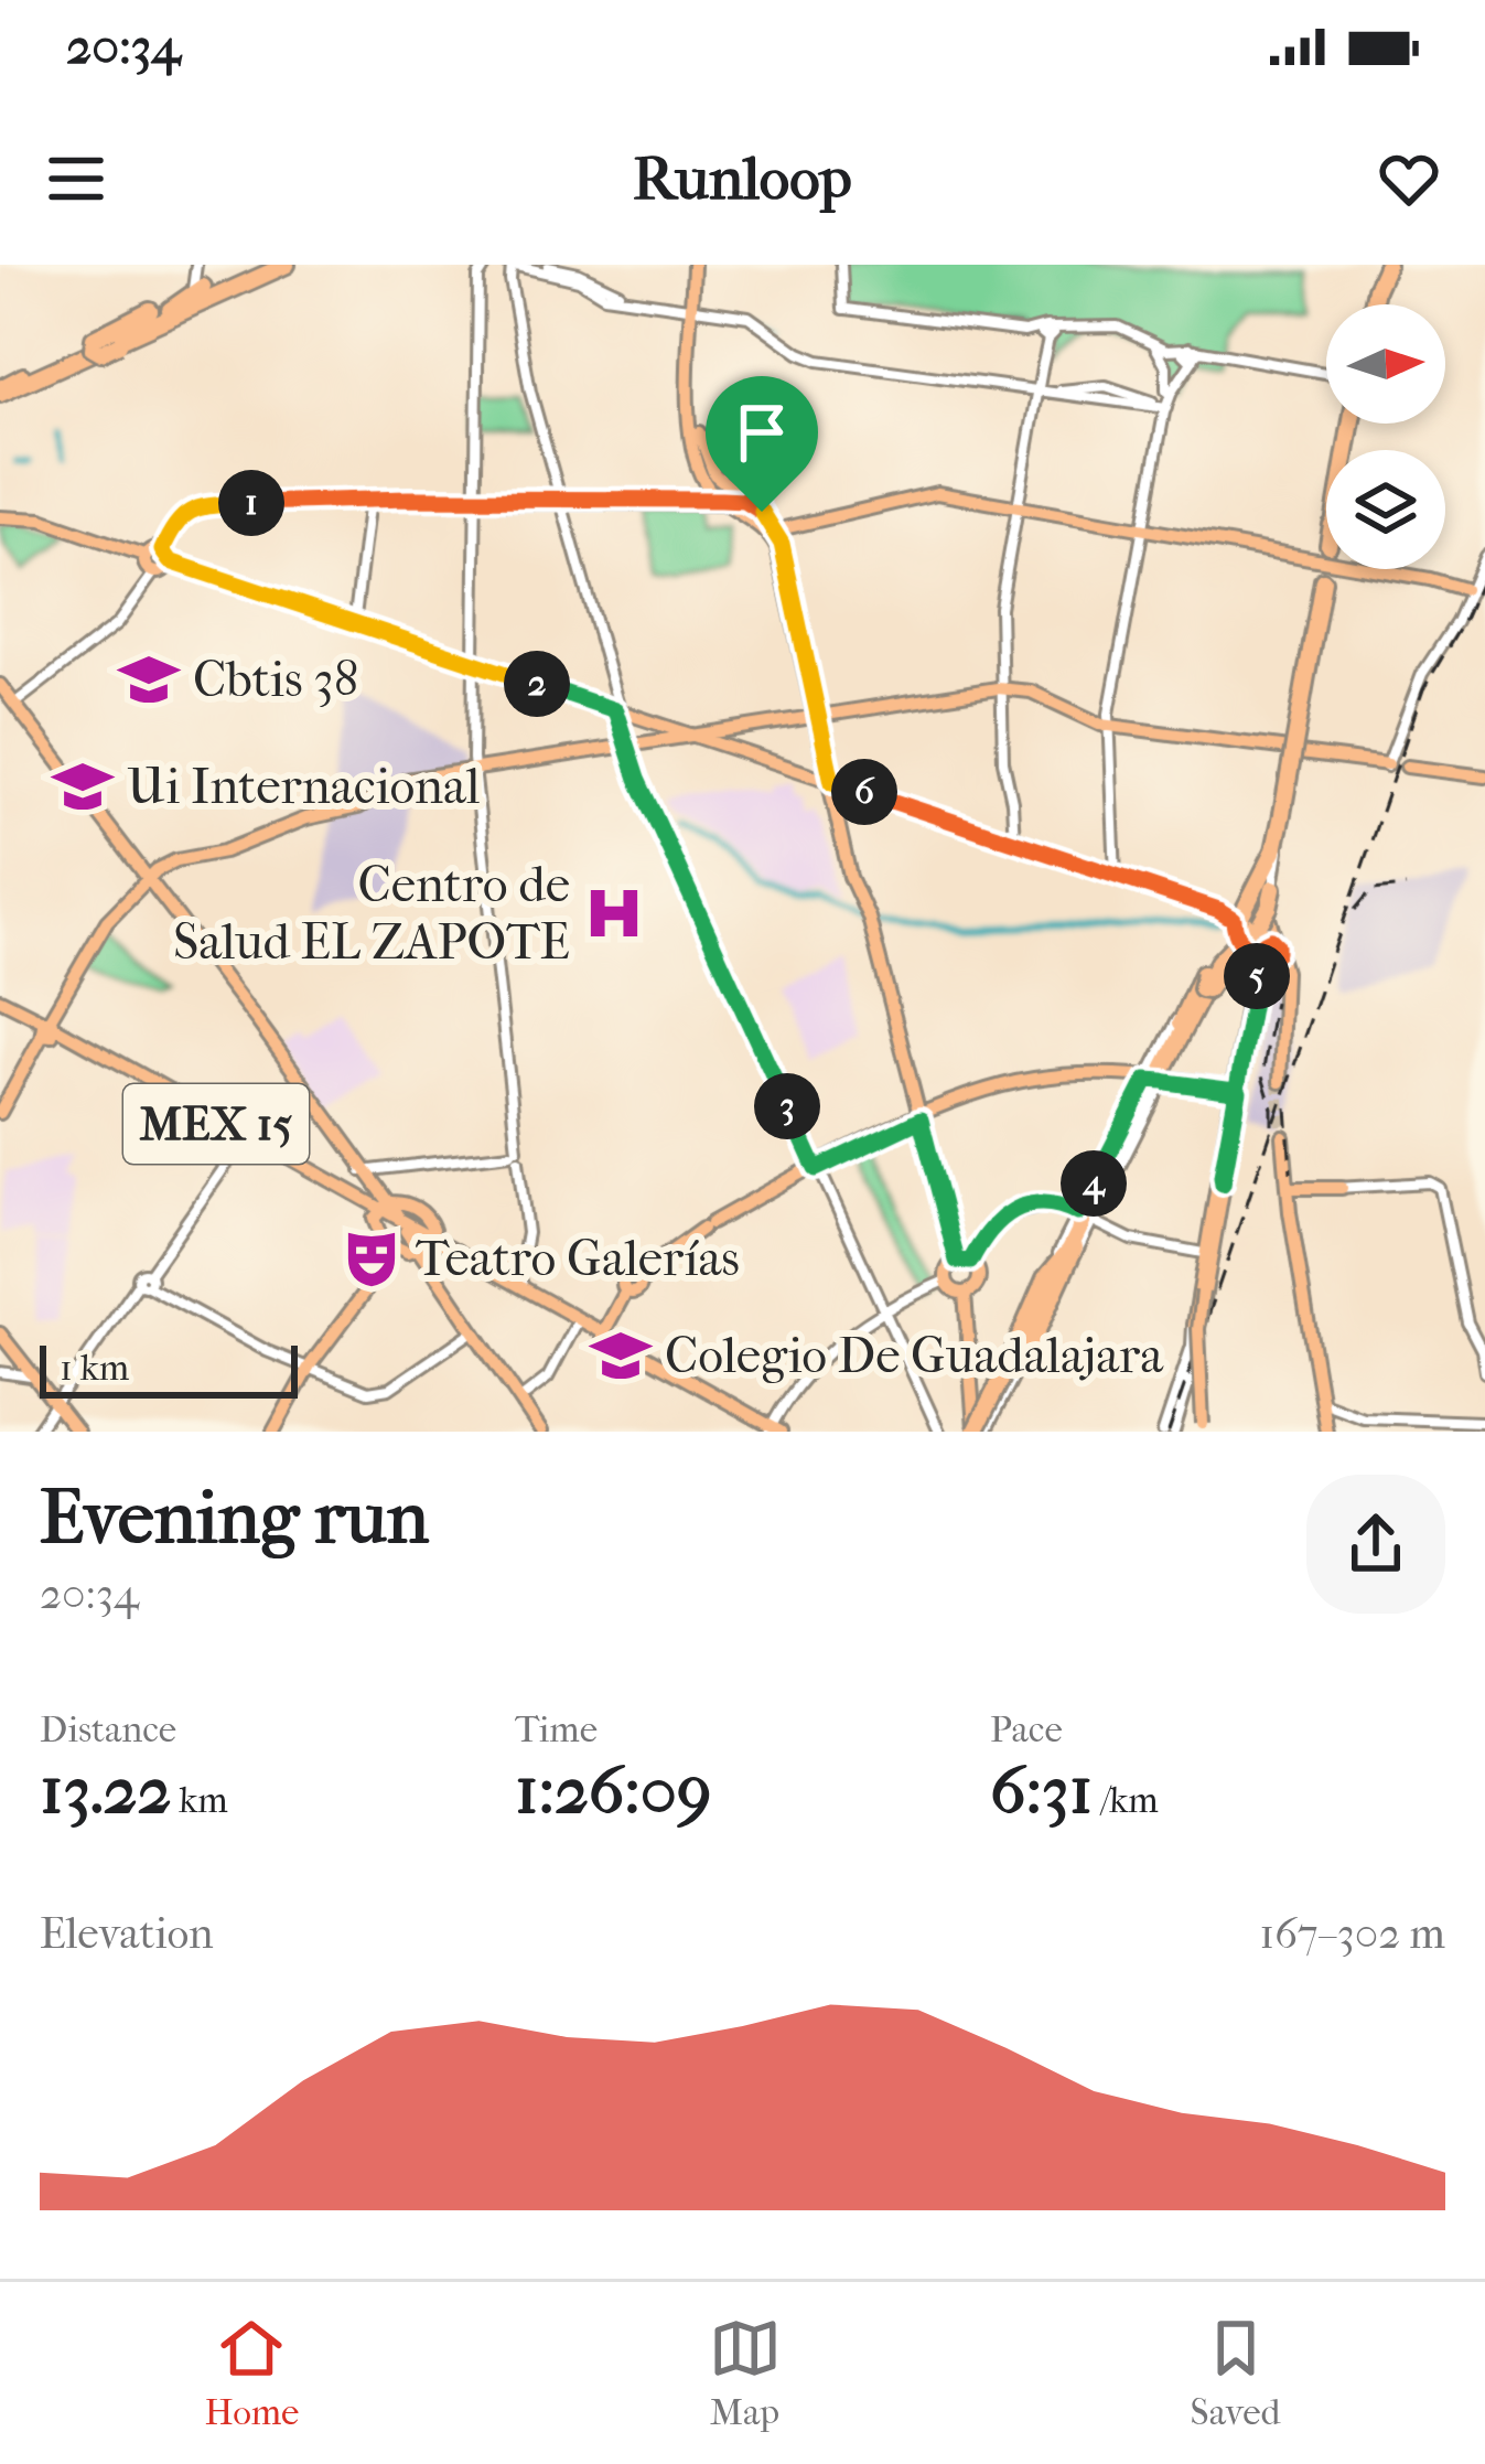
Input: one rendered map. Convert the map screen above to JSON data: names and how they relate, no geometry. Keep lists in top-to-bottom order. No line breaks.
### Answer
{"streets":{"main road":["MEX 15"]},"places":{"school or university":["Cbtis 38","Ui Internacional","Colegio De Guadalajara"],"hospital":["Centro de Salud EL ZAPOTE"],"theatre":["Teatro Galerías"]},"scale_bar":"1 km","north":"right","page":{"status":"20:34","header":"Runloop","pins":["1","2","6","5","3","4"],"scale":"1 km","heading":["Evening run","20:34"],"stats":[["Distance","13.22 km"],["Time","1:26:09"],["Pace","6:31 /km"]],"chart":["Elevation","167–302 m"],"tabs":["Home","Map","Saved"]}}
